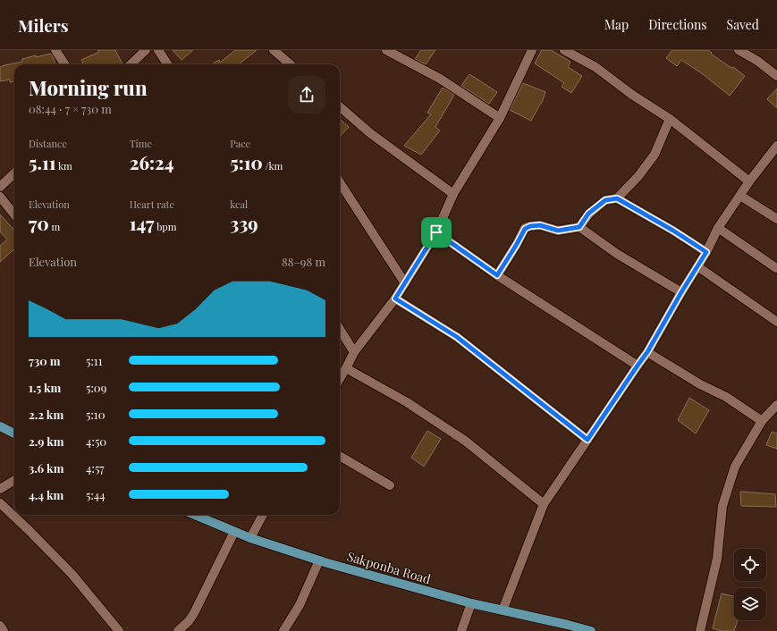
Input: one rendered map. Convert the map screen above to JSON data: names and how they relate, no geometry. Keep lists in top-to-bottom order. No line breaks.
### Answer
{"streets":{"main road":["Sakponba Road"]},"page":{"header":"Milers","nav":["Map","Directions","Saved"],"heading":["Morning run","08:44 · 7 × 730 m"],"stats":[["Distance","5.11 km"],["Time","26:24"],["Pace","5:10 /km"],["Elevation","70 m"],["Heart rate","147 bpm"],["kcal","339"]],"chart":["Elevation","88–98 m"],"list":[{"name":"730 m","note":"5:11"},{"name":"1.5 km","note":"5:09"},{"name":"2.2 km","note":"5:10"},{"name":"2.9 km","note":"4:50"},{"name":"3.6 km","note":"4:57"},{"name":"4.4 km","note":"5:44"}]}}
